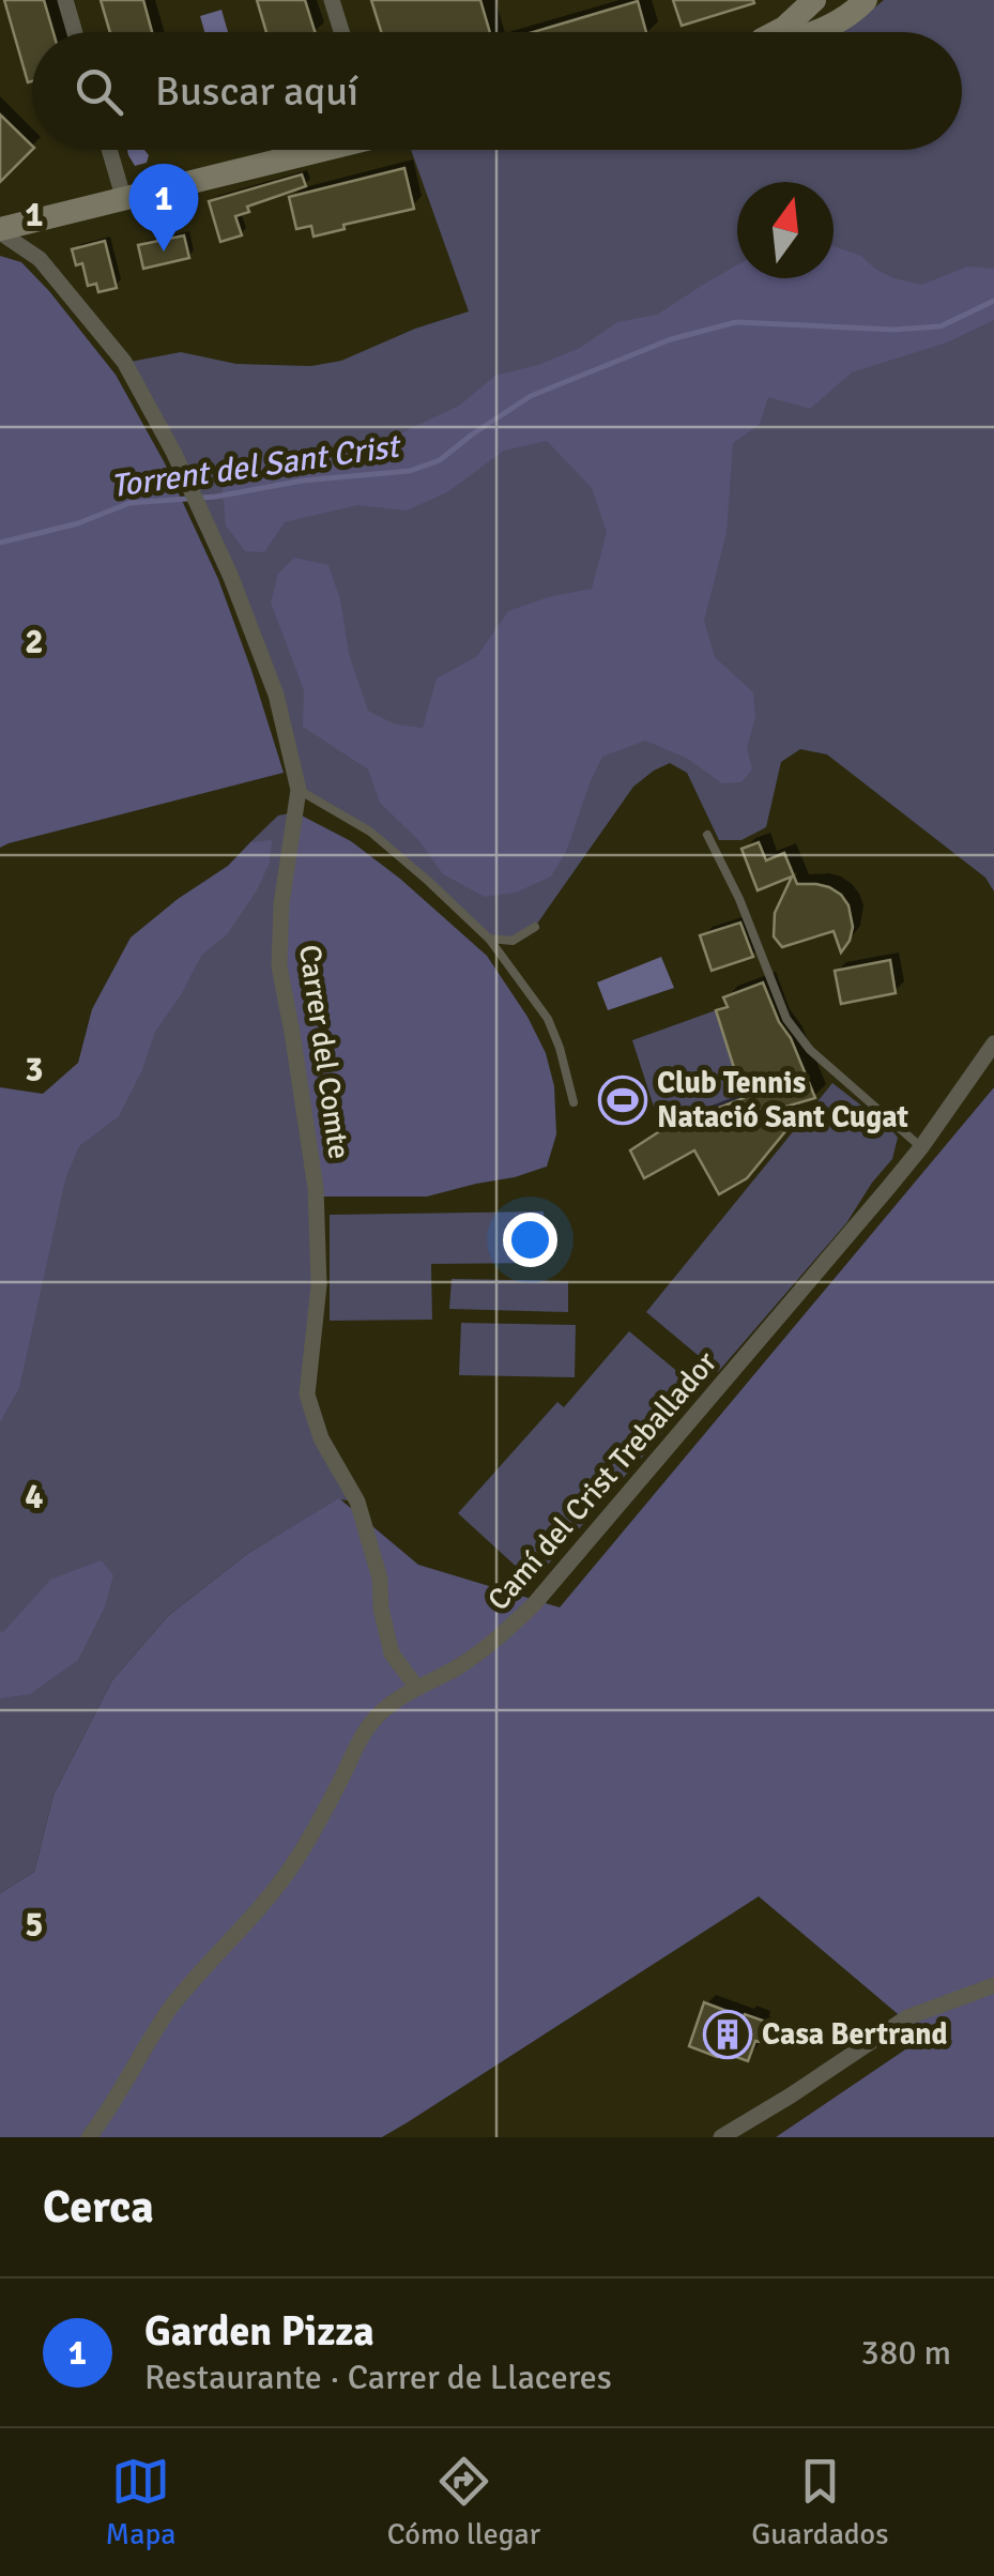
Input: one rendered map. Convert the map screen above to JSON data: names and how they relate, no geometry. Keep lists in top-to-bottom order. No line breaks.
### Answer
{"streets":{"street":["Carrer del Comte","Camí del Crist Treballador"]},"crossings":[["Carrer del Comte","Camí del Crist Treballador"]],"water":["Torrent del Sant Crist"],"places":{"sports":["Club Tennis Natació Sant Cugat"],"building":["Casa Bertrand"]},"north":"top","page":{"search":"Buscar aquí","pins":"1","heading":"Cerca","list":[{"mark":"1","name":"Garden Pizza","note":"Restaurante · Carrer de Llaceres","value":"380 m"}],"nav":["Mapa","Cómo llegar","Guardados"]},"grid":{"rows":["1","2","3","4","5"]}}
